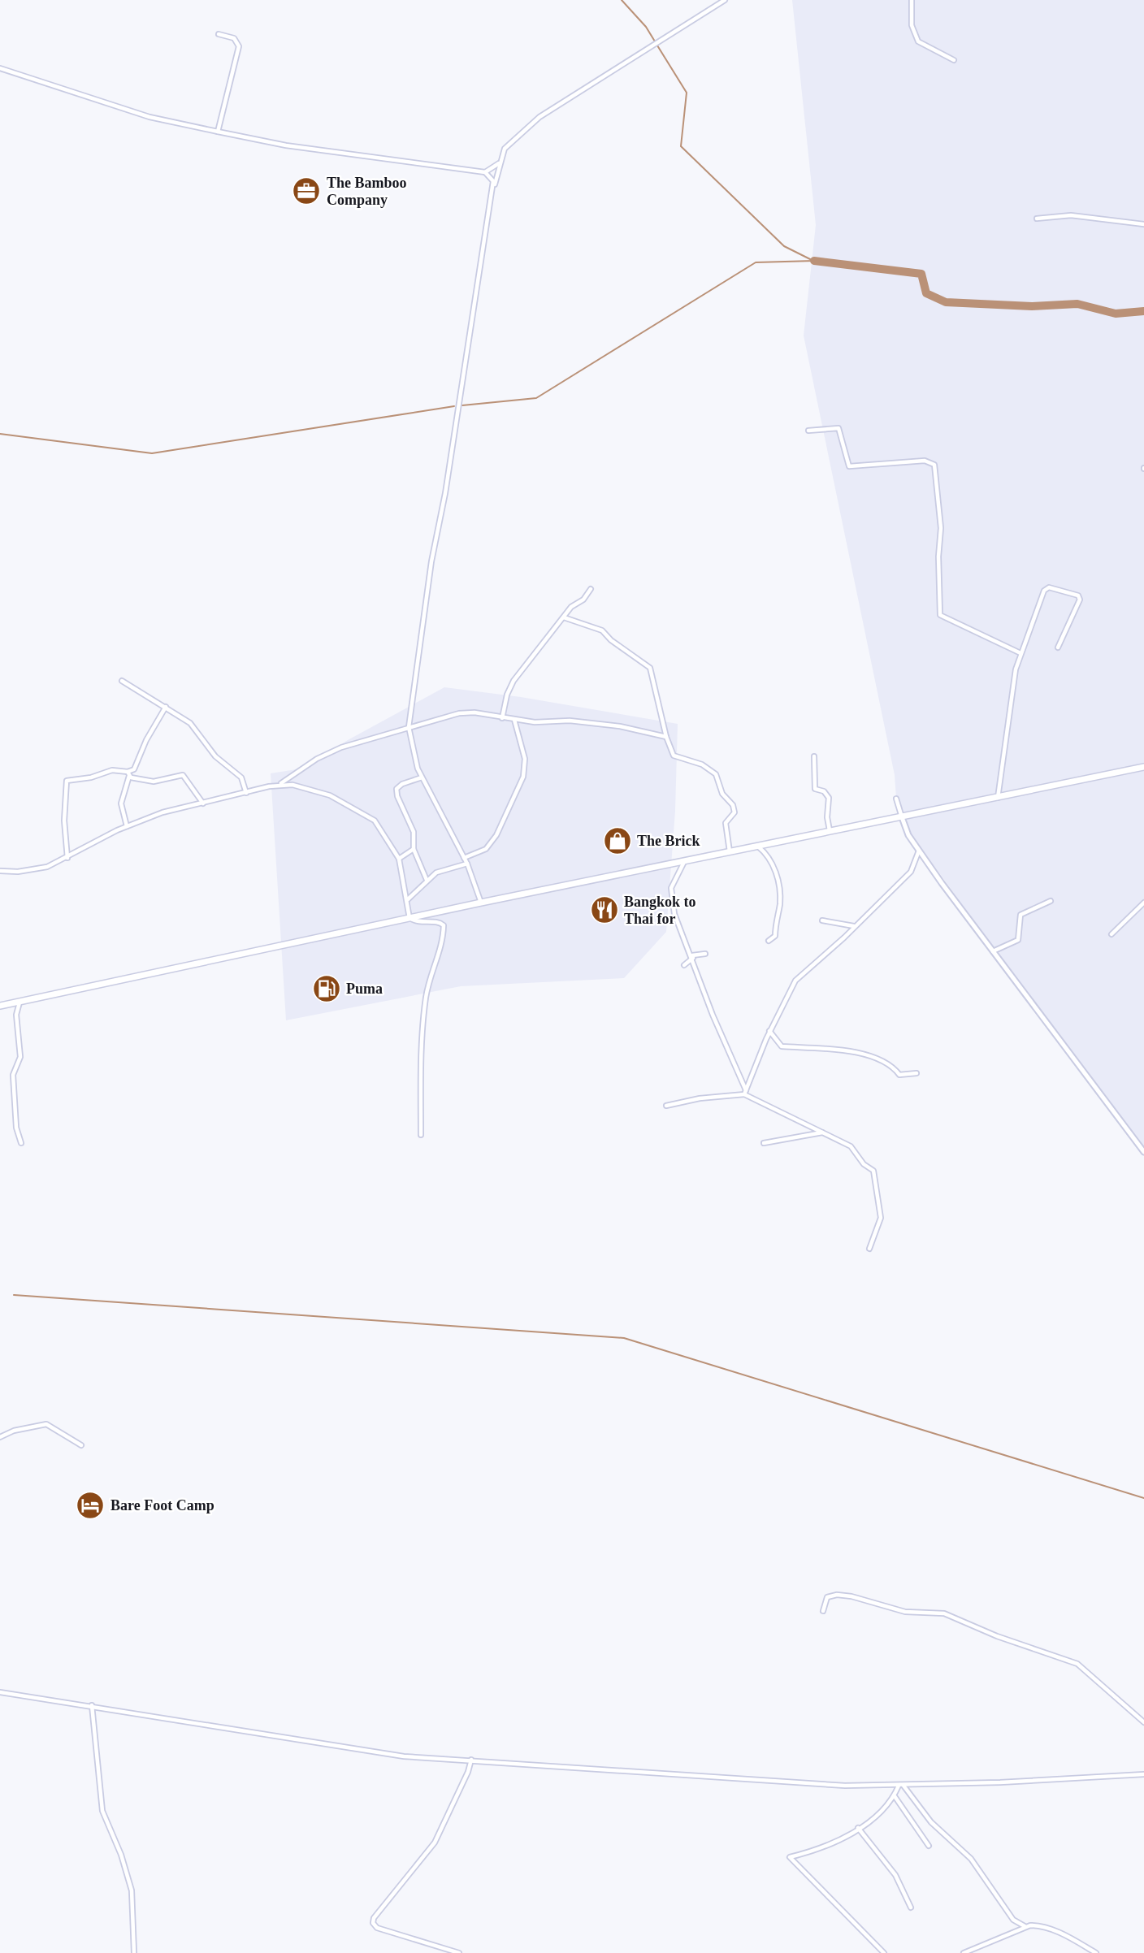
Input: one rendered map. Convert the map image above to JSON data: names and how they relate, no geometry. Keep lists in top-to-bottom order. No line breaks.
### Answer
{"places":{"office":["The Bamboo Company"],"shop":["The Brick"],"restaurant":["Bangkok to Thai for"],"fuel station":["Puma"],"hotel":["Bare Foot Camp"]}}
